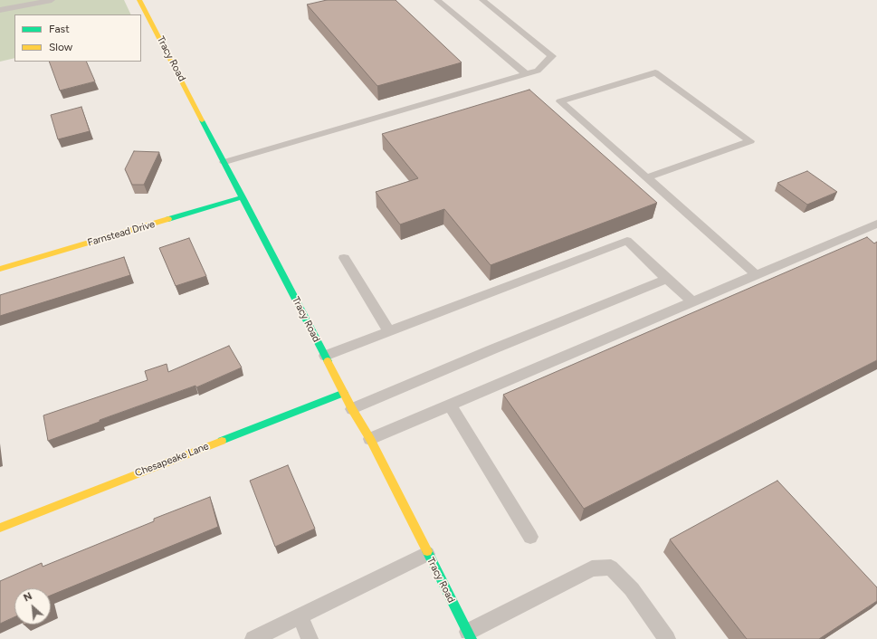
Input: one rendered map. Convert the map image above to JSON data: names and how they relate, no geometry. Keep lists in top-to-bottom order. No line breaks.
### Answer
{"streets":{"street":["Tracy Road","Farnstead Drive","Chesapeake Lane"]},"crossings":[["Tracy Road","Farnstead Drive"],["Tracy Road","Chesapeake Lane"]],"legend":["Fast","Slow"],"north":"top left"}
